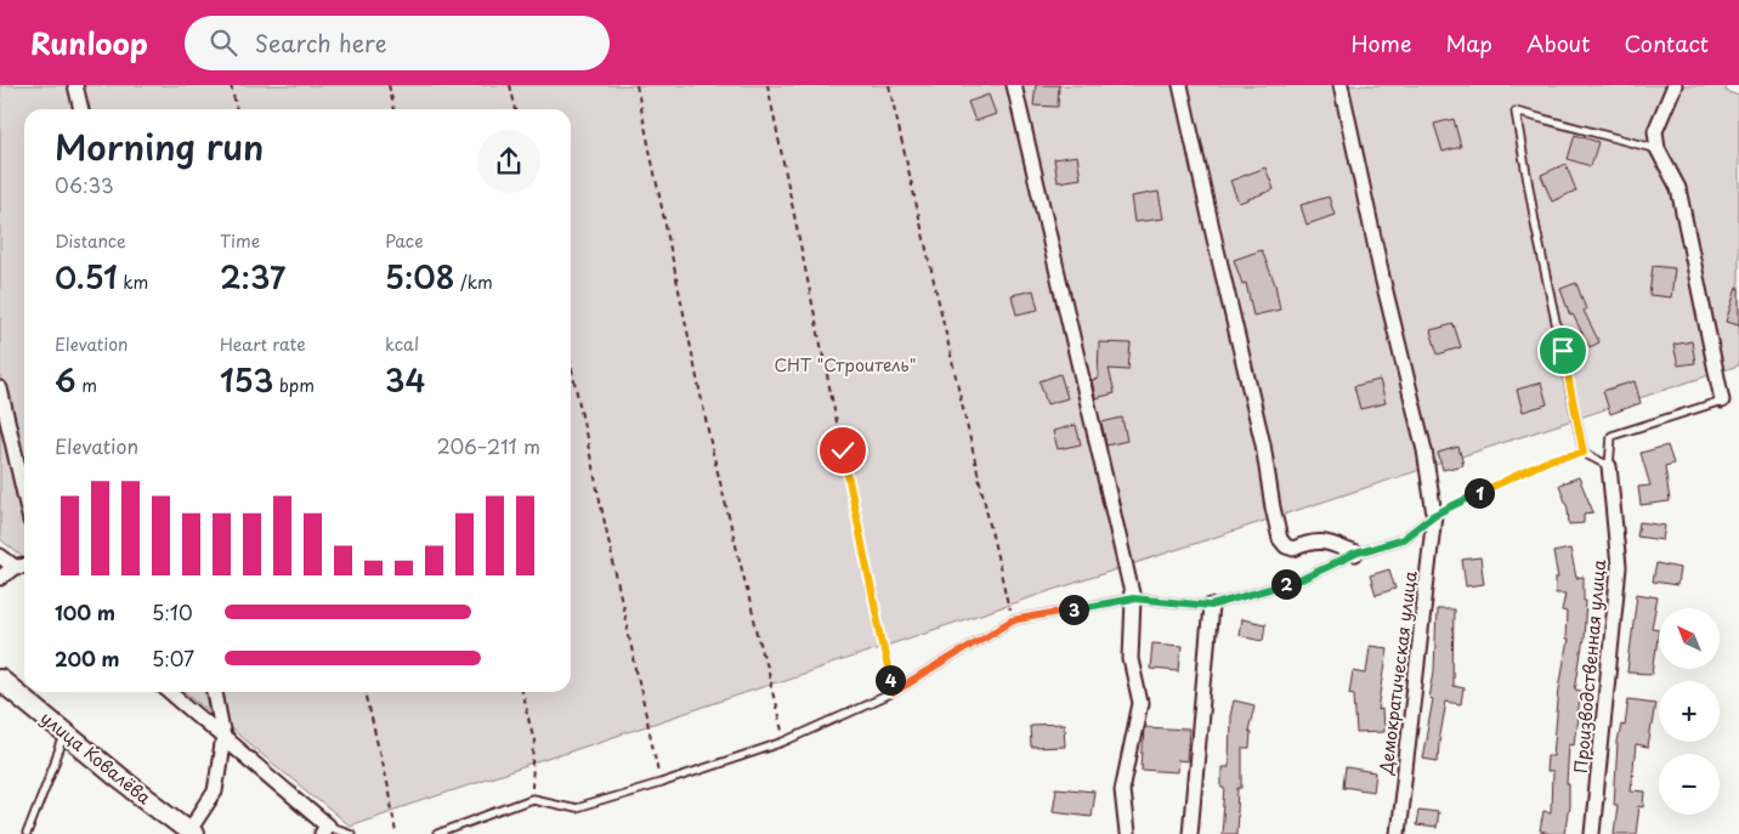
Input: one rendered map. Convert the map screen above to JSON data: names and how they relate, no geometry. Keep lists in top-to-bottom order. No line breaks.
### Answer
{"streets":{"street":["Производственная улица","Демократическая улица","улица Ковалёва"]},"parks":["СНТ \"Строитель\""],"north":"top left","page":{"header":"Runloop","search":"Search here","nav":["Home","Map","About","Contact"],"heading":["Morning run","06:33"],"stats":[["Distance","0.51 km"],["Time","2:37"],["Pace","5:08 /km"],["Elevation","6 m"],["Heart rate","153 bpm"],["kcal","34"]],"chart":["Elevation","206–211 m"],"pins":["1","2","3","4"],"list":[{"name":"100 m","note":"5:10"},{"name":"200 m","note":"5:07"}],"map_buttons":["+","−"]}}
